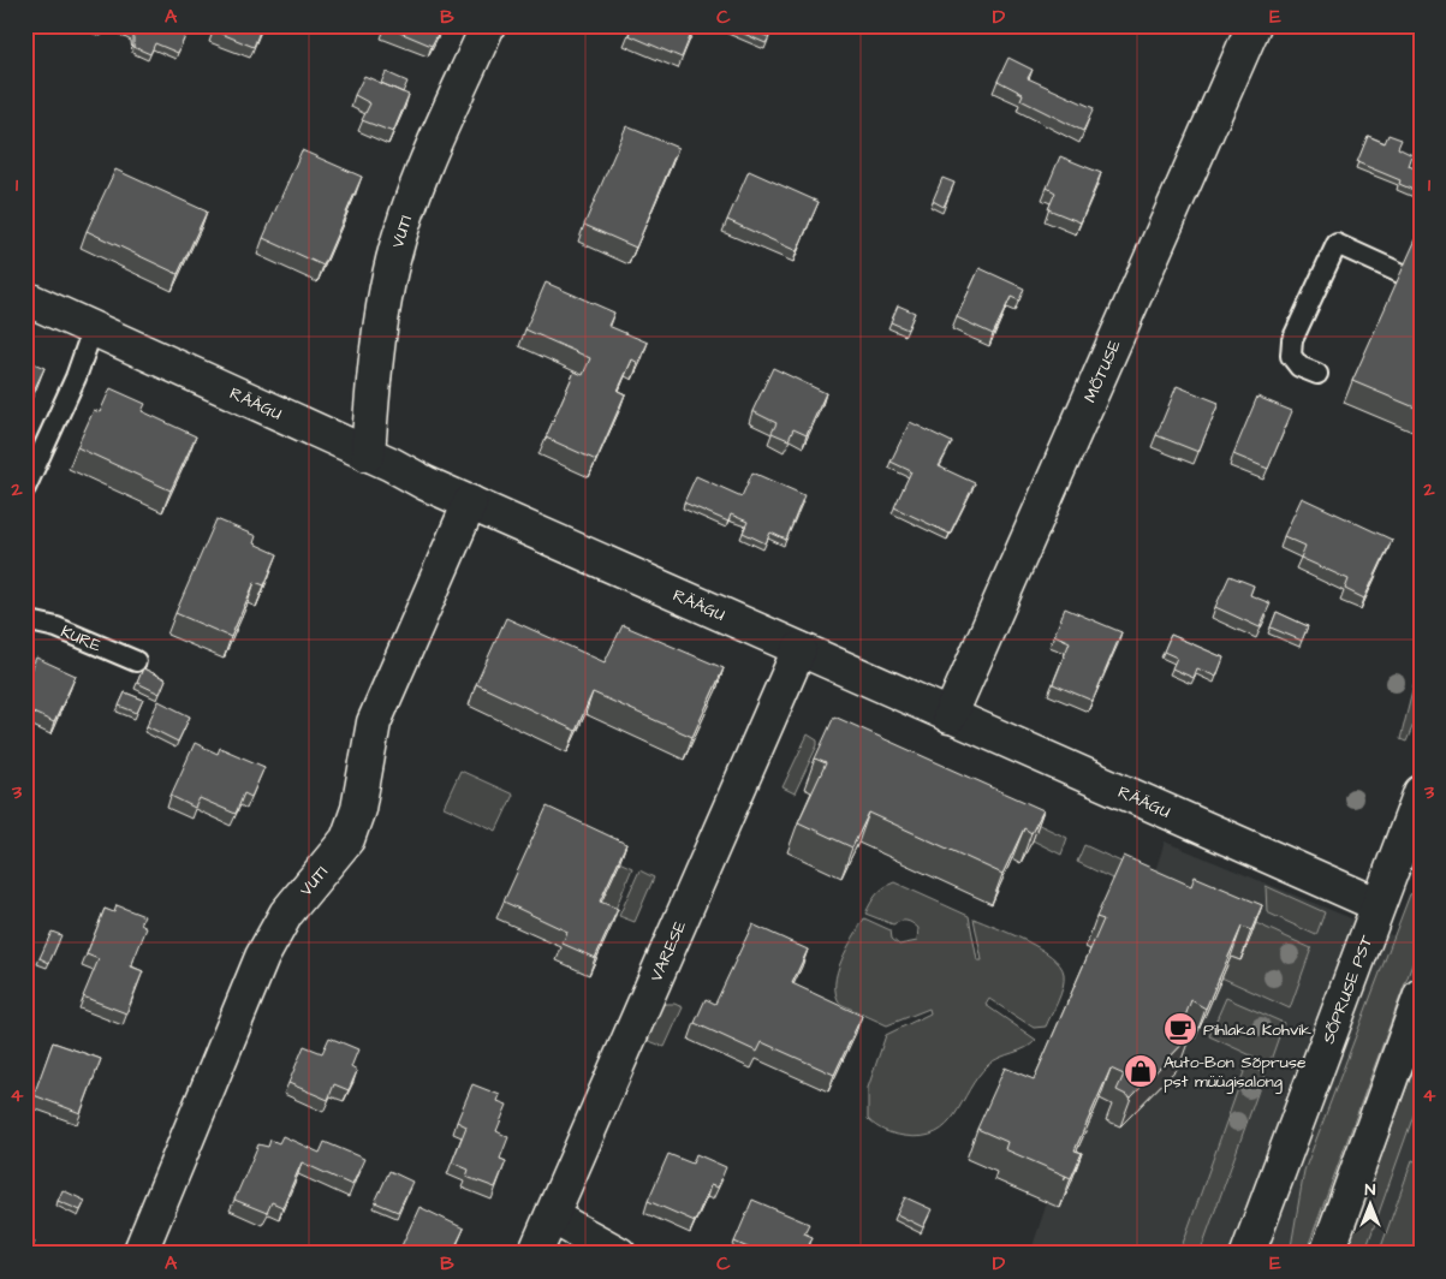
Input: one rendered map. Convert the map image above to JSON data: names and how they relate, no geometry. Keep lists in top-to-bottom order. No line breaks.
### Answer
{"streets":{"street":["VUTI","MÕTUSE","RÄÄGU","VARESE","SÕPRUSE PST"],"lane":["KURE"]},"crossings":[["VUTI","RÄÄGU"],["MÕTUSE","RÄÄGU"],["RÄÄGU","VARESE"],["RÄÄGU","SÕPRUSE PST"]],"places":{"cafe":["Pihlaka Kohvik"],"shop":["Auto-Bon Sõpruse pst müügisalong"]},"north":"top","grid":{"columns":["A","B","C","D","E"],"rows":["1","2","3","4"]}}
